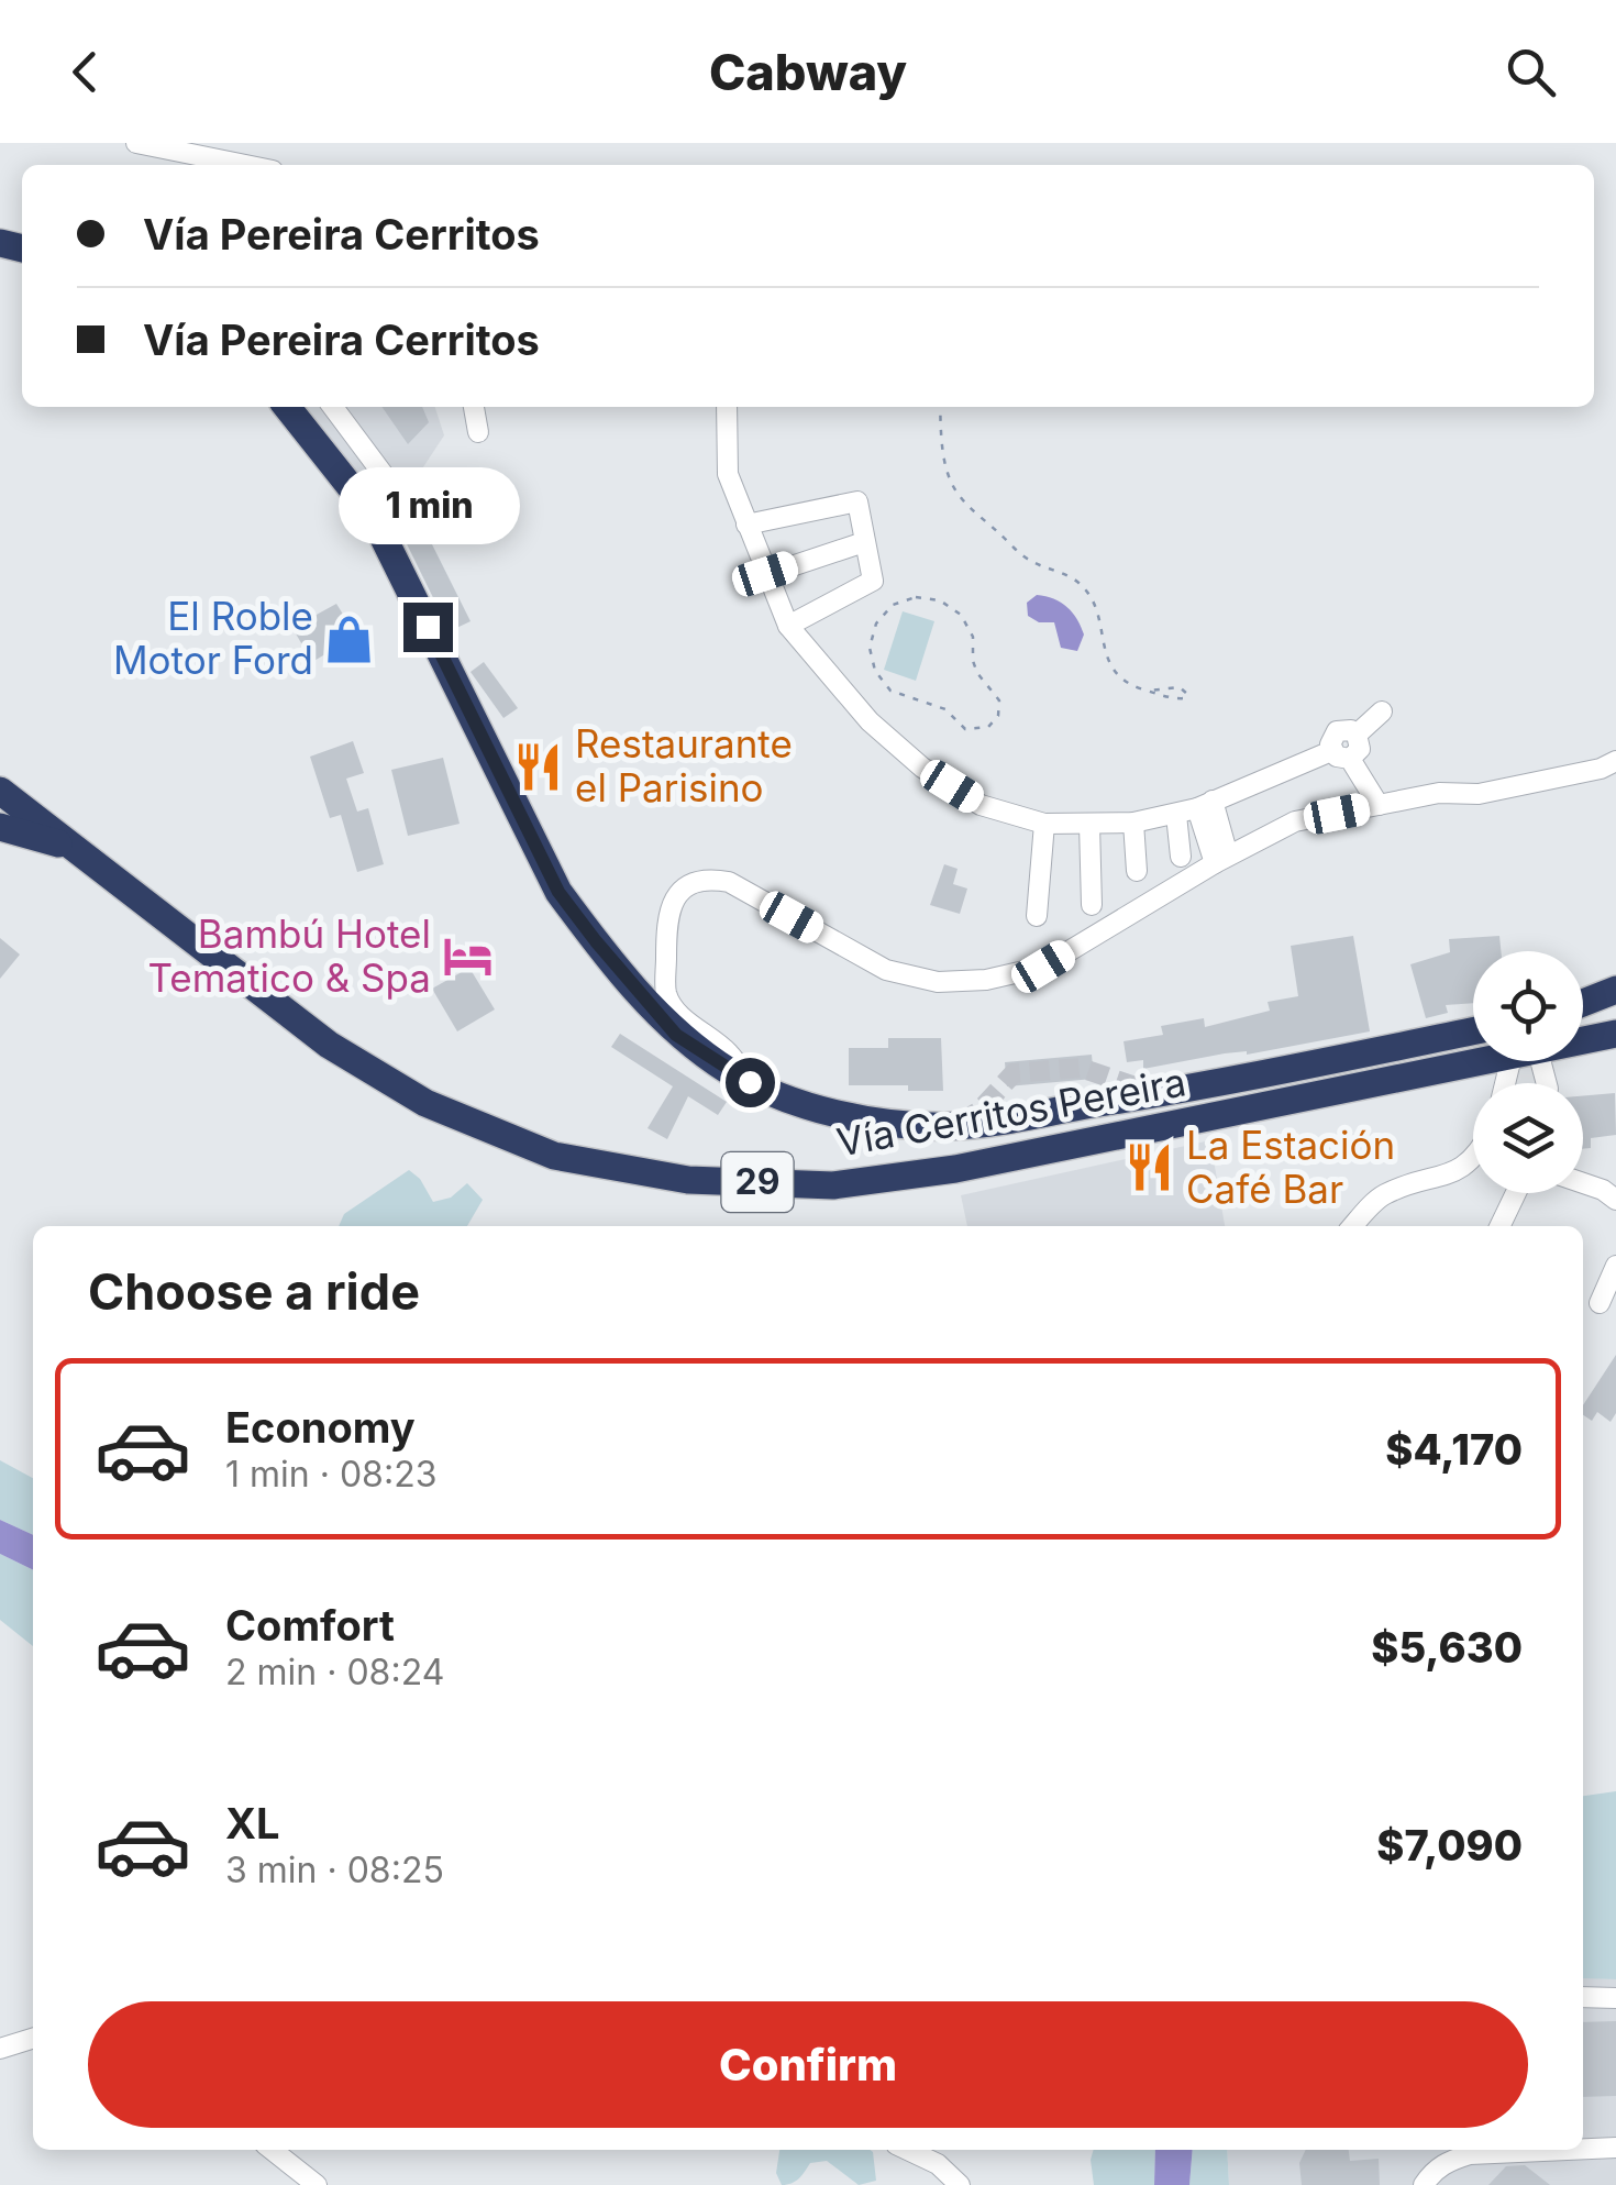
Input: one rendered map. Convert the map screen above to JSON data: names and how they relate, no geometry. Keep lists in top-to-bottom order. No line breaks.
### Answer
{"streets":{"highway":["Vía Cerritos Pereira","29"]},"places":{"shop":["El Roble Motor Ford"],"restaurant":["Restaurante el Parisino","La Estación Café Bar"],"hotel":["Bambú Hotel Tematico & Spa"]},"page":{"header":"Cabway","banner":["Vía Pereira Cerritos","Vía Pereira Cerritos"],"bubble":"1 min","heading":"Choose a ride","list":[{"name":"Economy","note":"1 min · 08:23","value":"$4,170"},{"name":"Comfort","note":"2 min · 08:24","value":"$5,630"},{"name":"XL","note":"3 min · 08:25","value":"$7,090"}],"buttons":"Confirm"}}
